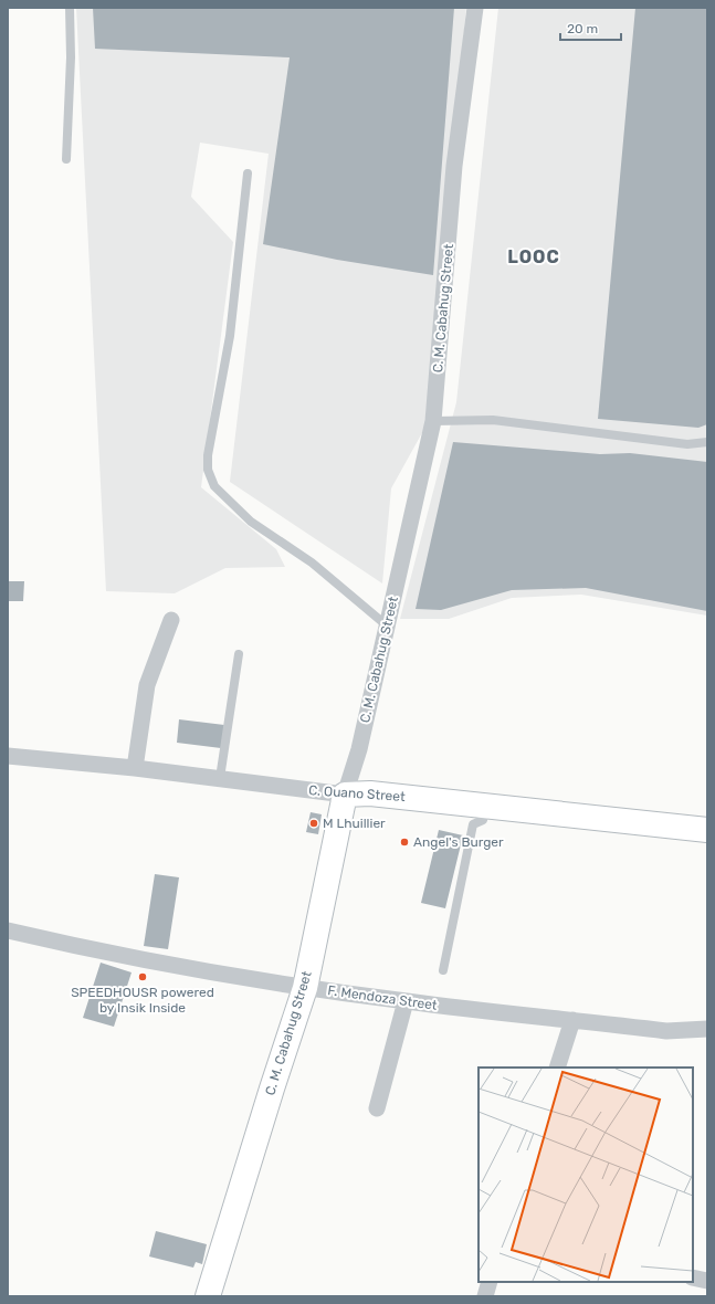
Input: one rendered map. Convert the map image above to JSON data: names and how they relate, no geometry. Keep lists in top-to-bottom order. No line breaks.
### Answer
{"streets":{"street":["C. M. Cabahug Street","C. Ouano Street","F. Mendoza Street"]},"crossings":[["C. M. Cabahug Street","C. Ouano Street"],["C. M. Cabahug Street","F. Mendoza Street"]],"districts":["LOOC"],"places":["M Lhuillier","Angel's Burger","SPEEDHOUSR powered by Insik Inside"],"scale_bar":"20 m"}
